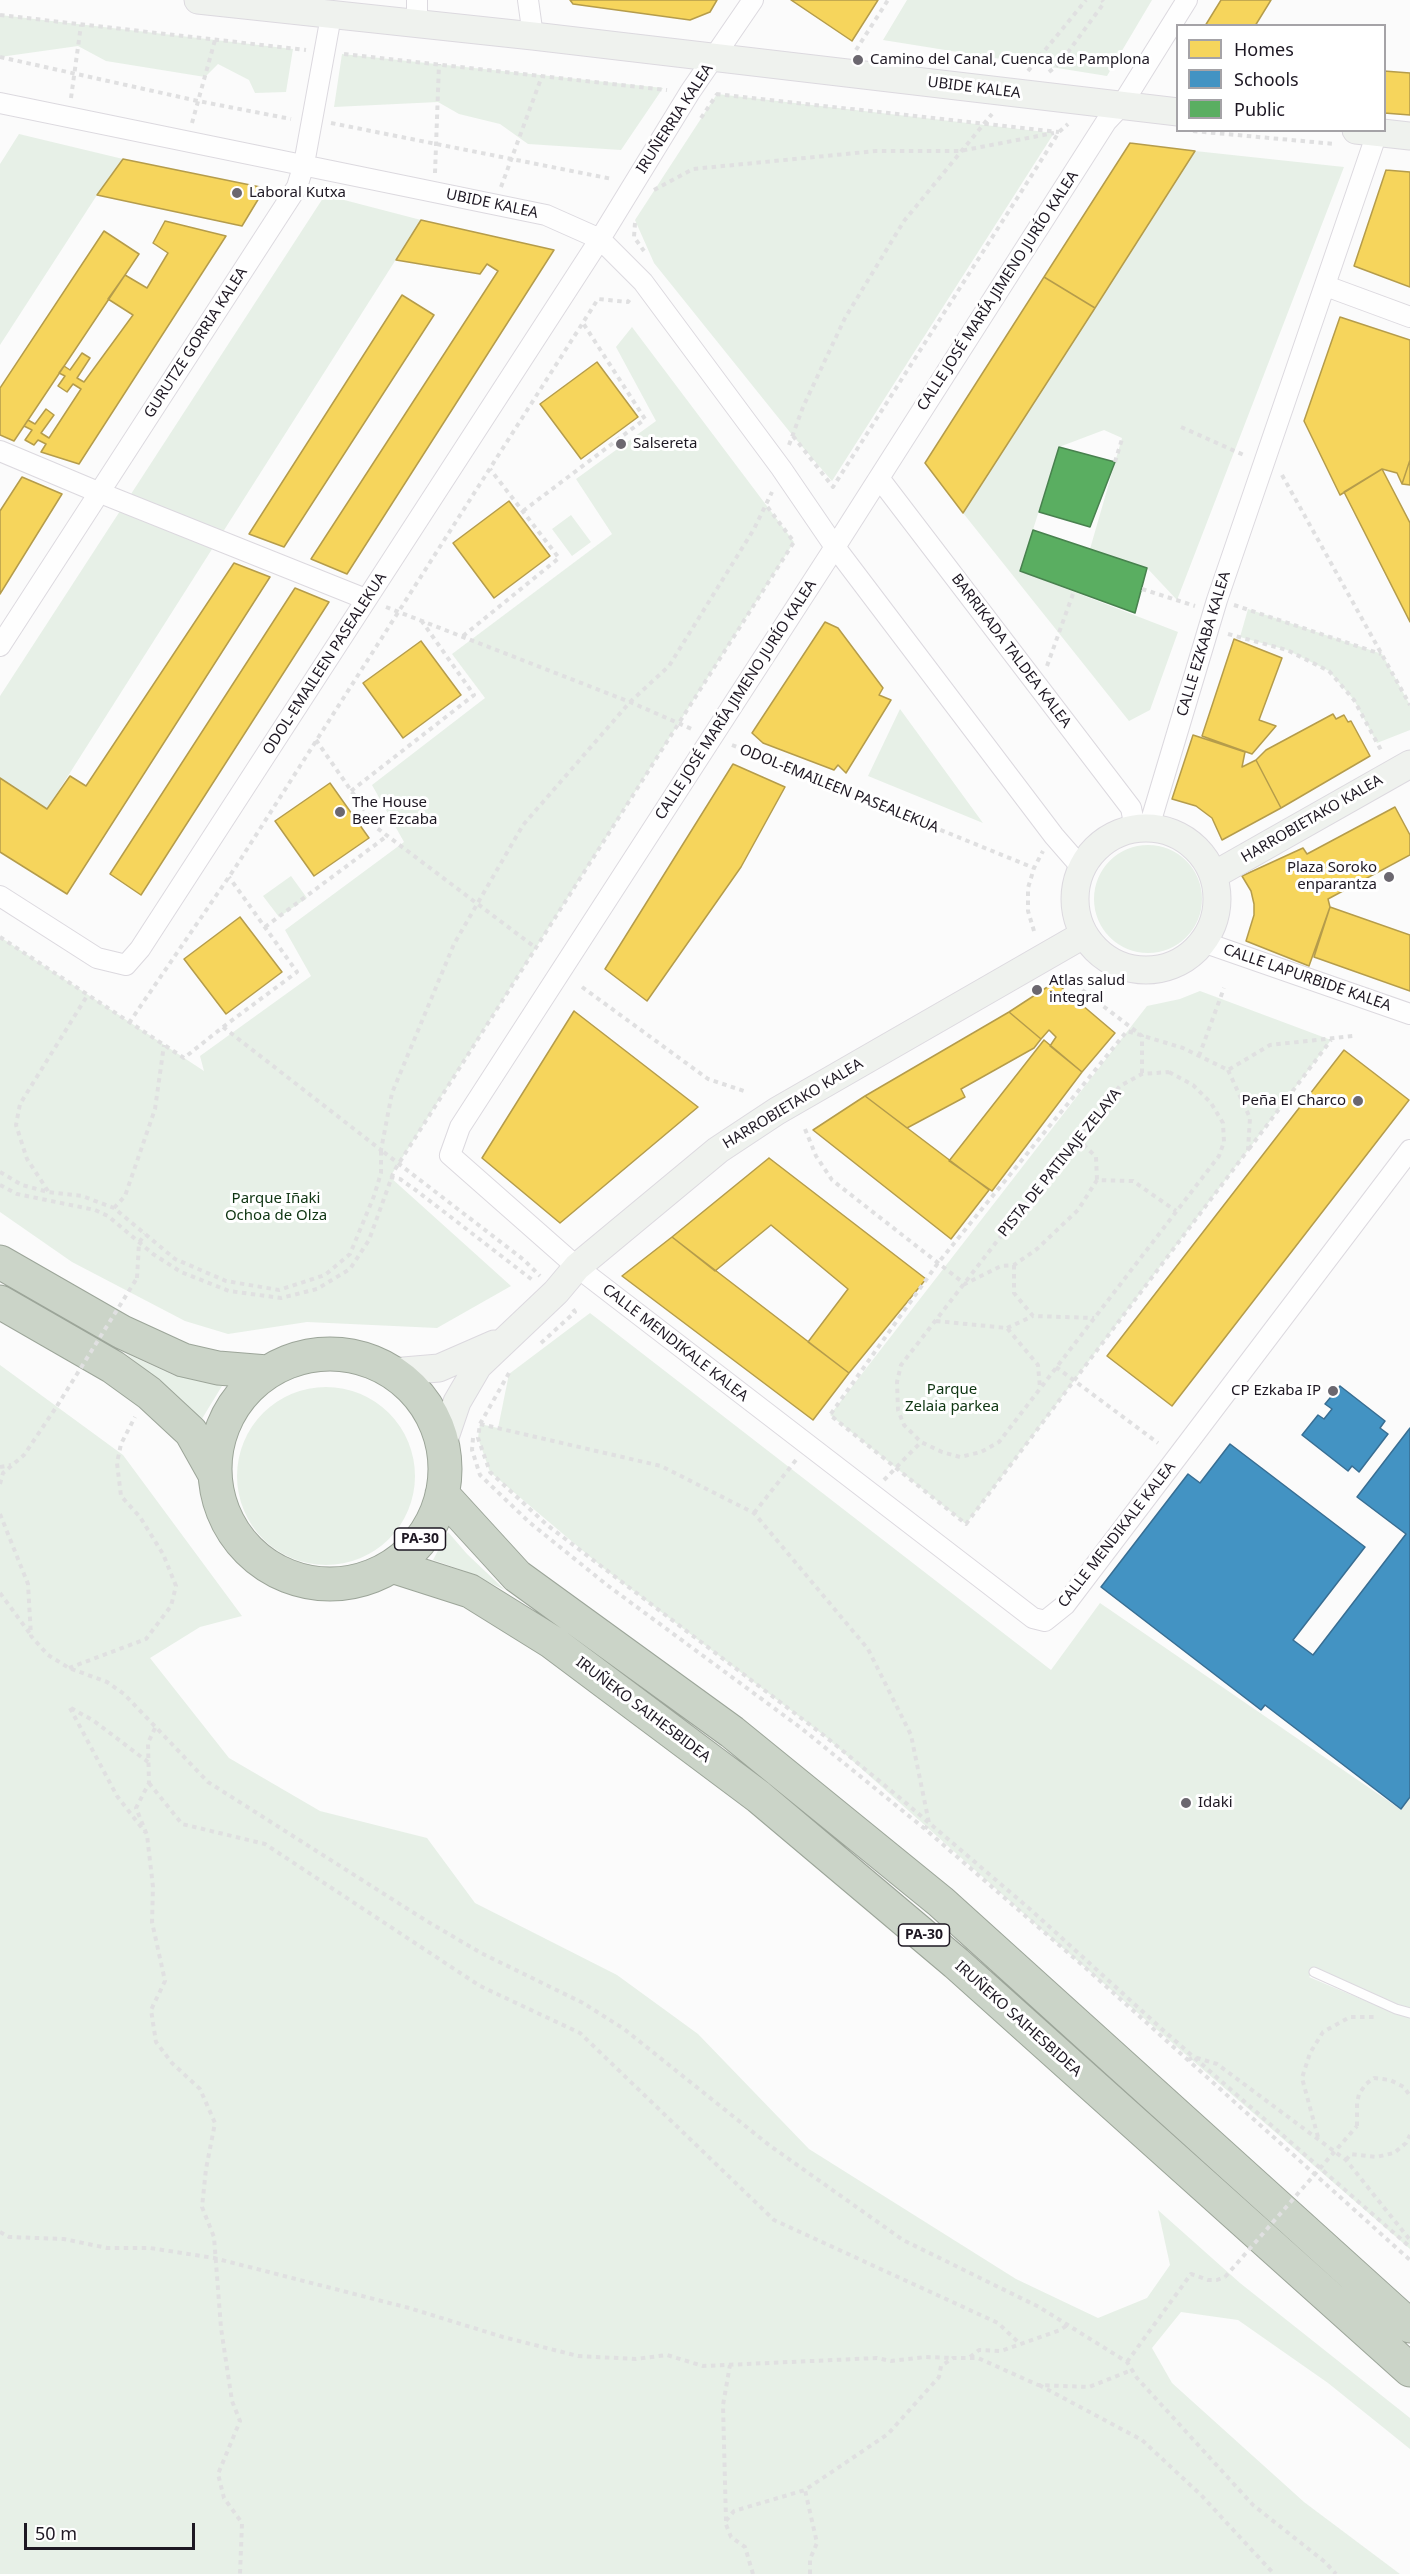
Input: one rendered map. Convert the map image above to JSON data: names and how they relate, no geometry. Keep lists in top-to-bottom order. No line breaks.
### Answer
{"streets":{"highway":["PA-30","IRUÑEKO SAIHESBIDEA"],"main road":["UBIDE KALEA","HARROBIETAKO KALEA"],"street":["IRUÑERRIA KALEA","CALLE JOSÉ MARÍA JIMENO JURÍO KALEA","GURUTZE GORRIA KALEA","CALLE EZKABA KALEA","BARRIKADA TALDEA KALEA","ODOL-EMAILEEN PASEALEKUA","CALLE LAPURBIDE KALEA","CALLE MENDIKALE KALEA"],"path":["PISTA DE PATINAJE ZELAYA"]},"crossings":[["UBIDE KALEA","IRUÑERRIA KALEA"],["UBIDE KALEA","CALLE JOSÉ MARÍA JIMENO JURÍO KALEA"],["UBIDE KALEA","GURUTZE GORRIA KALEA"],["UBIDE KALEA","ODOL-EMAILEEN PASEALEKUA"],["IRUÑERRIA KALEA","ODOL-EMAILEEN PASEALEKUA"],["CALLE JOSÉ MARÍA JIMENO JURÍO KALEA","BARRIKADA TALDEA KALEA"],["CALLE JOSÉ MARÍA JIMENO JURÍO KALEA","ODOL-EMAILEEN PASEALEKUA"],["CALLE JOSÉ MARÍA JIMENO JURÍO KALEA","HARROBIETAKO KALEA"],["CALLE JOSÉ MARÍA JIMENO JURÍO KALEA","CALLE MENDIKALE KALEA"],["CALLE EZKABA KALEA","BARRIKADA TALDEA KALEA"],["CALLE EZKABA KALEA","HARROBIETAKO KALEA"],["CALLE EZKABA KALEA","CALLE LAPURBIDE KALEA"],["BARRIKADA TALDEA KALEA","HARROBIETAKO KALEA"],["BARRIKADA TALDEA KALEA","CALLE LAPURBIDE KALEA"],["HARROBIETAKO KALEA","CALLE LAPURBIDE KALEA"],["HARROBIETAKO KALEA","CALLE MENDIKALE KALEA"],["HARROBIETAKO KALEA","PA-30"],["PA-30","IRUÑEKO SAIHESBIDEA"]],"parks":["Parque Iñaki Ochoa de Olza","Parque Zelaia parkea"],"places":["Camino del Canal, Cuenca de Pamplona","Laboral Kutxa","Salsereta","The House Beer Ezcaba","Plaza Soroko enparantza","Atlas salud integral","Peña El Charco","CP Ezkaba IP","Idaki"],"legend":["Homes","Schools","Public"],"scale_bar":"50 m"}
